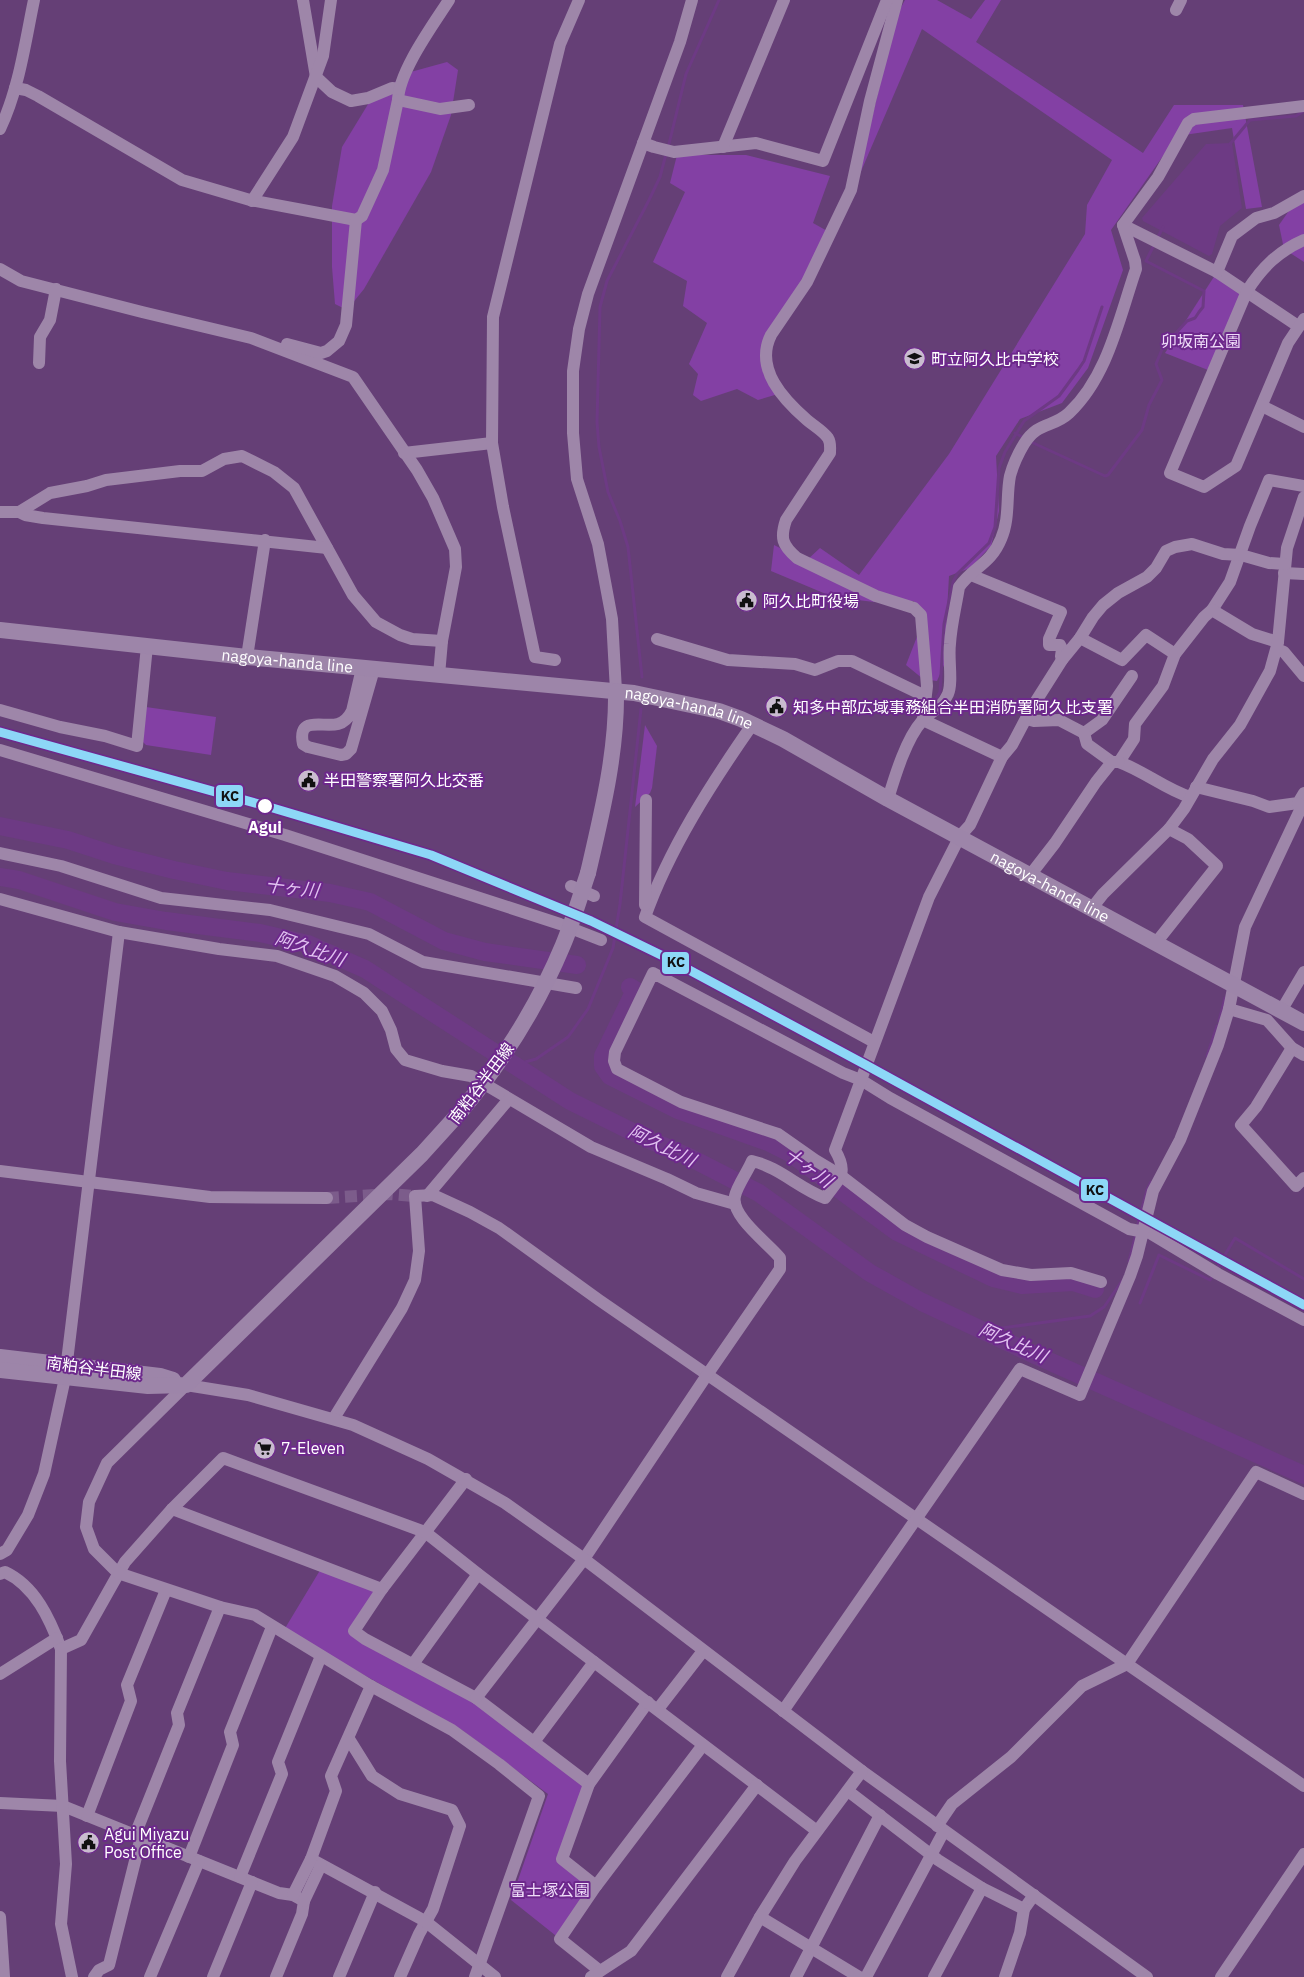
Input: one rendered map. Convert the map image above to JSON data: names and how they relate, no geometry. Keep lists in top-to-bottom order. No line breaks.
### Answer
{"streets":{"main road":["nagoya-handa line","南粕谷半田線"]},"crossings":[["nagoya-handa line","南粕谷半田線"]],"water":["十ヶ川","阿久比川"],"parks":["卯坂南公園","富士塚公園"],"places":{"school or university":["町立阿久比中学校"],"public building":["阿久比町役場","知多中部広域事務組合半田消防署阿久比支署","半田警察署阿久比交番","Agui Miyazu Post Office"],"other":["Agui"],"supermarket":["7-Eleven"]},"lines":["transit line KC"]}
